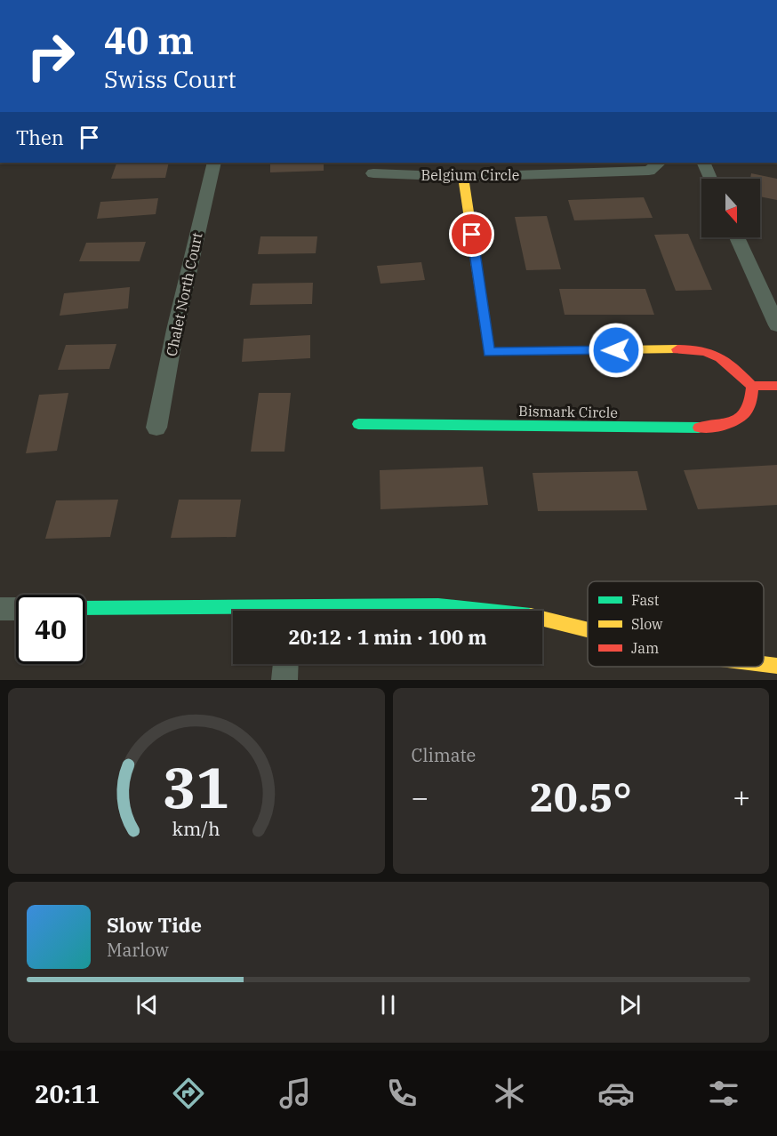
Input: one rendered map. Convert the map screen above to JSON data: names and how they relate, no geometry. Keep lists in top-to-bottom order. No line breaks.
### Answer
{"streets":{"street":["Belgium Circle","Chalet North Court","Bismark Circle"]},"legend":["Fast","Slow","Jam"],"north":"bottom","page":{"turn":["40 m","Swiss Court"],"then":"Then","limit":"40","trip":"20:12 · 1 min · 100 m","tile":"Climate","heat":["−","20.5°","+"],"song":["Slow Tide","Marlow"],"tabs":"20:11","gauge":["31","km/h"]}}
